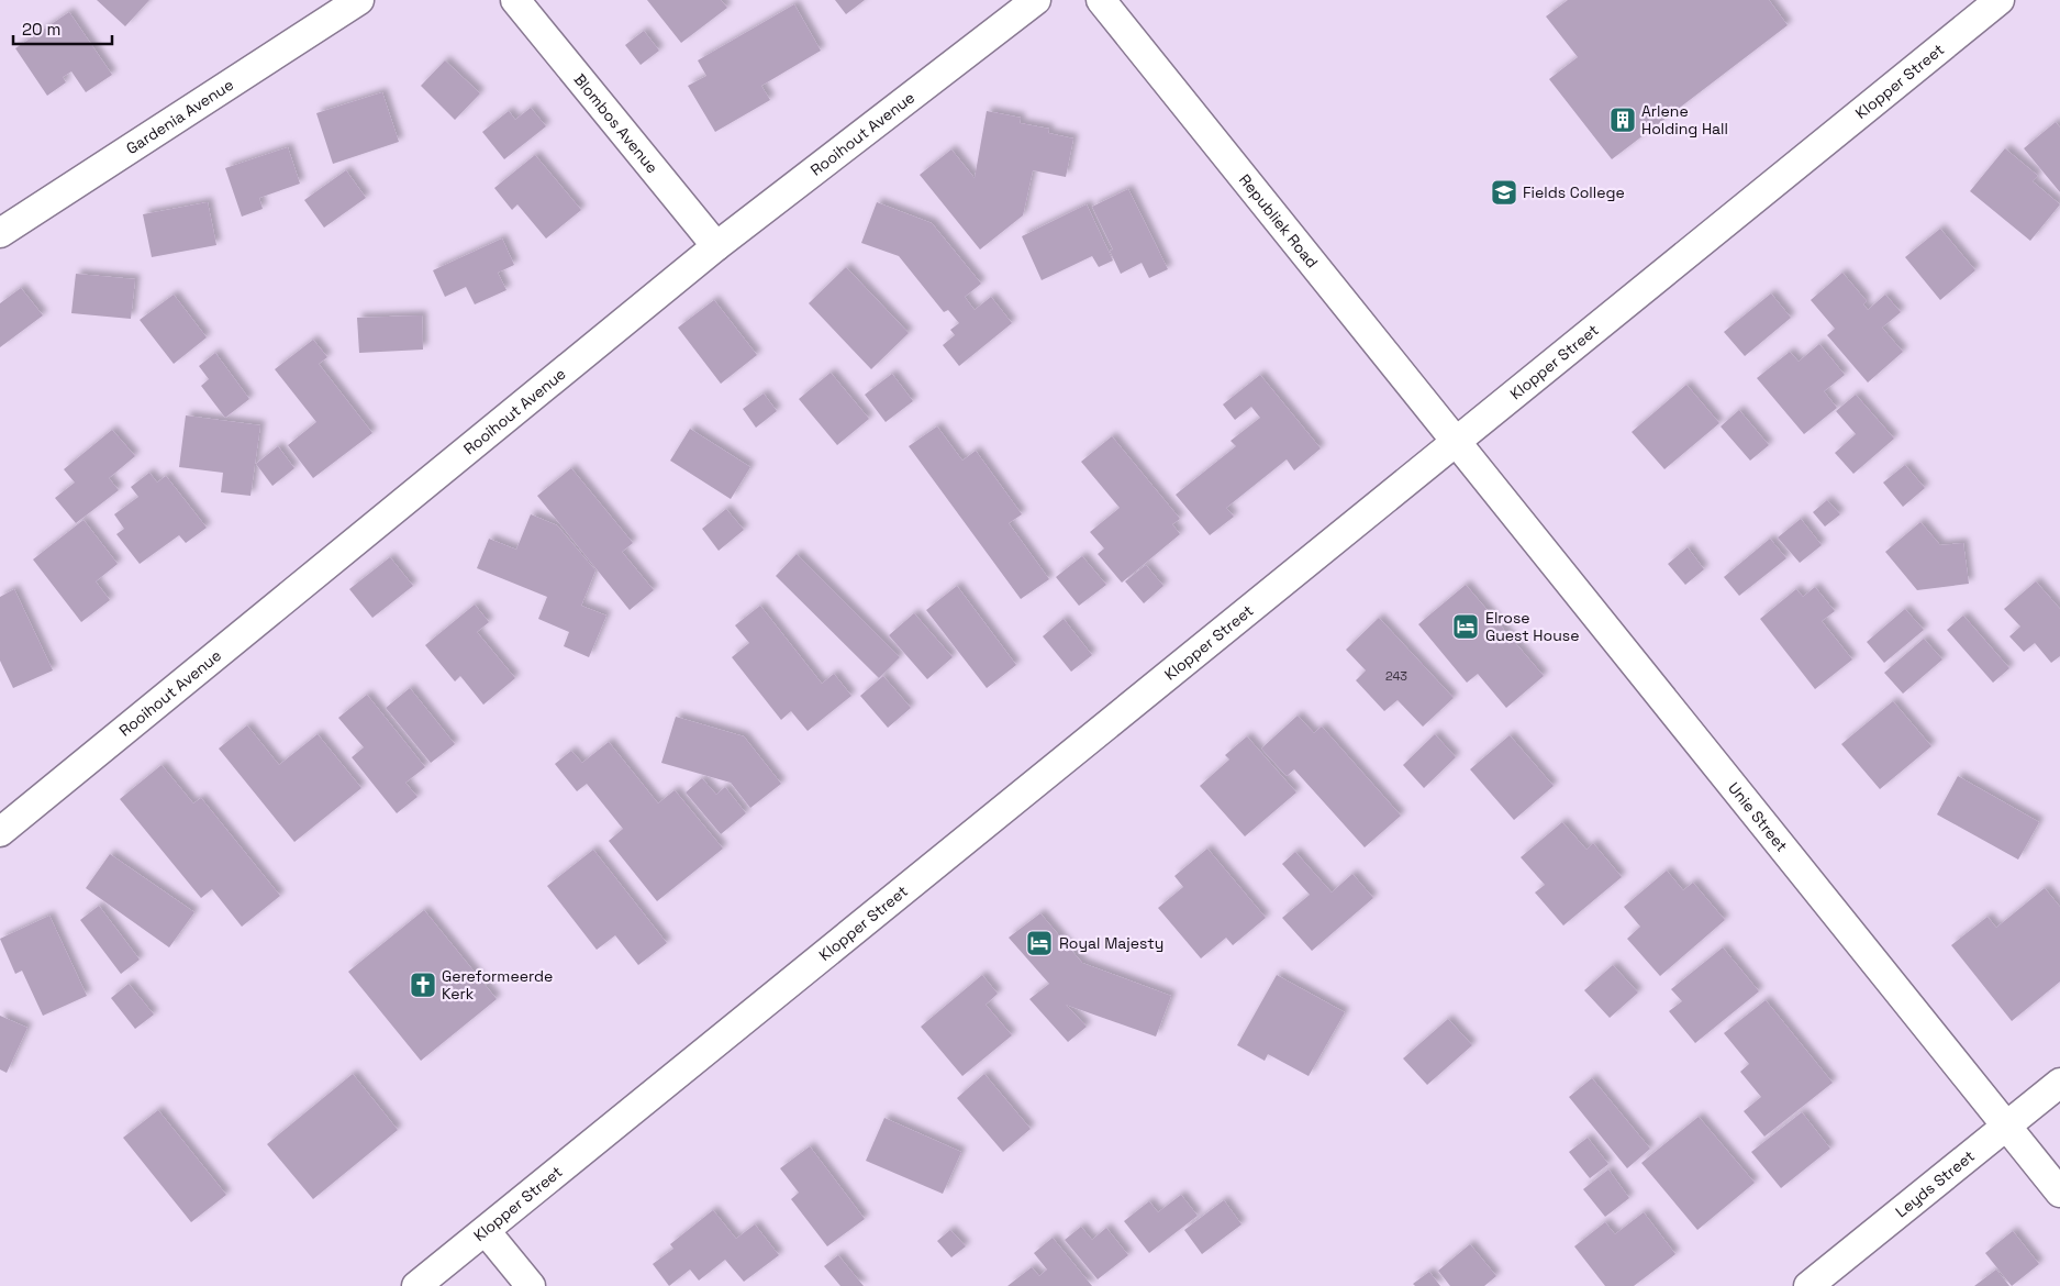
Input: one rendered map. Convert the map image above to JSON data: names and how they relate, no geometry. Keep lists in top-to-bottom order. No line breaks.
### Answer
{"streets":{"street":["Klopper Street","Gardenia Avenue","Blombos Avenue","Rooihout Avenue","Republiek Road","Unie Street","Leyds Street"]},"crossings":[["Klopper Street","Republiek Road"],["Klopper Street","Unie Street"],["Blombos Avenue","Rooihout Avenue"],["Republiek Road","Unie Street"],["Unie Street","Leyds Street"]],"places":{"building":["Arlene Holding Hall"],"school or university":["Fields College"],"hotel":["Elrose Guest House","Royal Majesty"],"church":["Gereformeerde Kerk"]},"house_numbers":["243"],"scale_bar":"20 m"}
